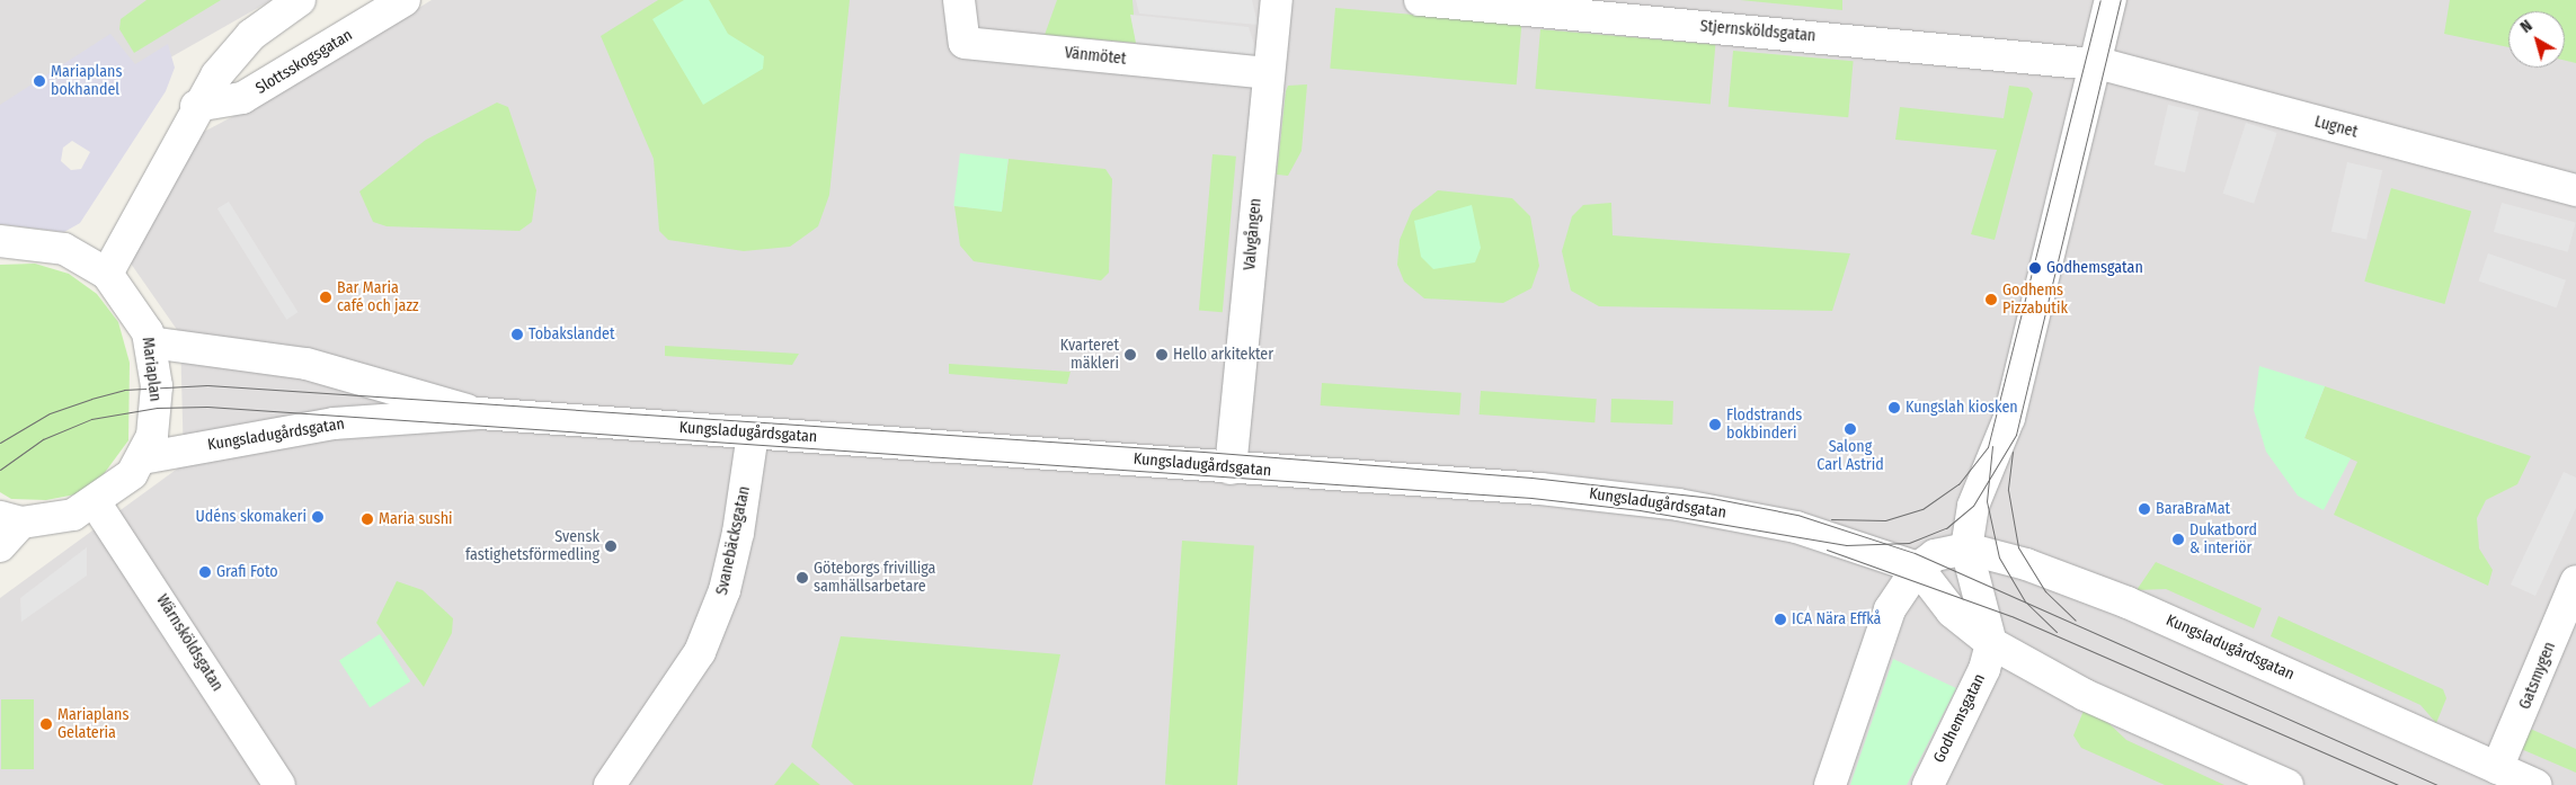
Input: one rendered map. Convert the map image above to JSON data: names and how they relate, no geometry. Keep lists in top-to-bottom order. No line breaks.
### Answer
{"streets":{"street":["Stjernsköldsgatan","Vänmötet","Slottsskogsgatan","Lugnet","Valvgången","Mariaplan","Kungsladugårdsgatan","Svanebäcksgatan","Wärnsköldsgatan","Gatsmygen","Godhemsgatan"]},"crossings":[["Stjernsköldsgatan","Lugnet"],["Vänmötet","Valvgången"],["Valvgången","Kungsladugårdsgatan"],["Mariaplan","Kungsladugårdsgatan"],["Mariaplan","Wärnsköldsgatan"],["Kungsladugårdsgatan","Svanebäcksgatan"],["Kungsladugårdsgatan","Gatsmygen"]],"places":["Mariaplans bokhandel","Godhemsgatan","Bar Maria café och jazz","Godhems Pizzabutik","Tobakslandet","Kvarteret mäkleri","Hello arkitekter","Kungslah kiosken","Flodstrands bokbinderi","Salong Carl Astrid","BaraBraMat","Udéns skomakeri","Maria sushi","Dukatbord & interiör","Svensk fastighetsförmedling","Grafi Foto","Göteborgs frivilliga samhällsarbetare","ICA Nära Effkå","Mariaplans Gelateria"],"north":"top left"}
